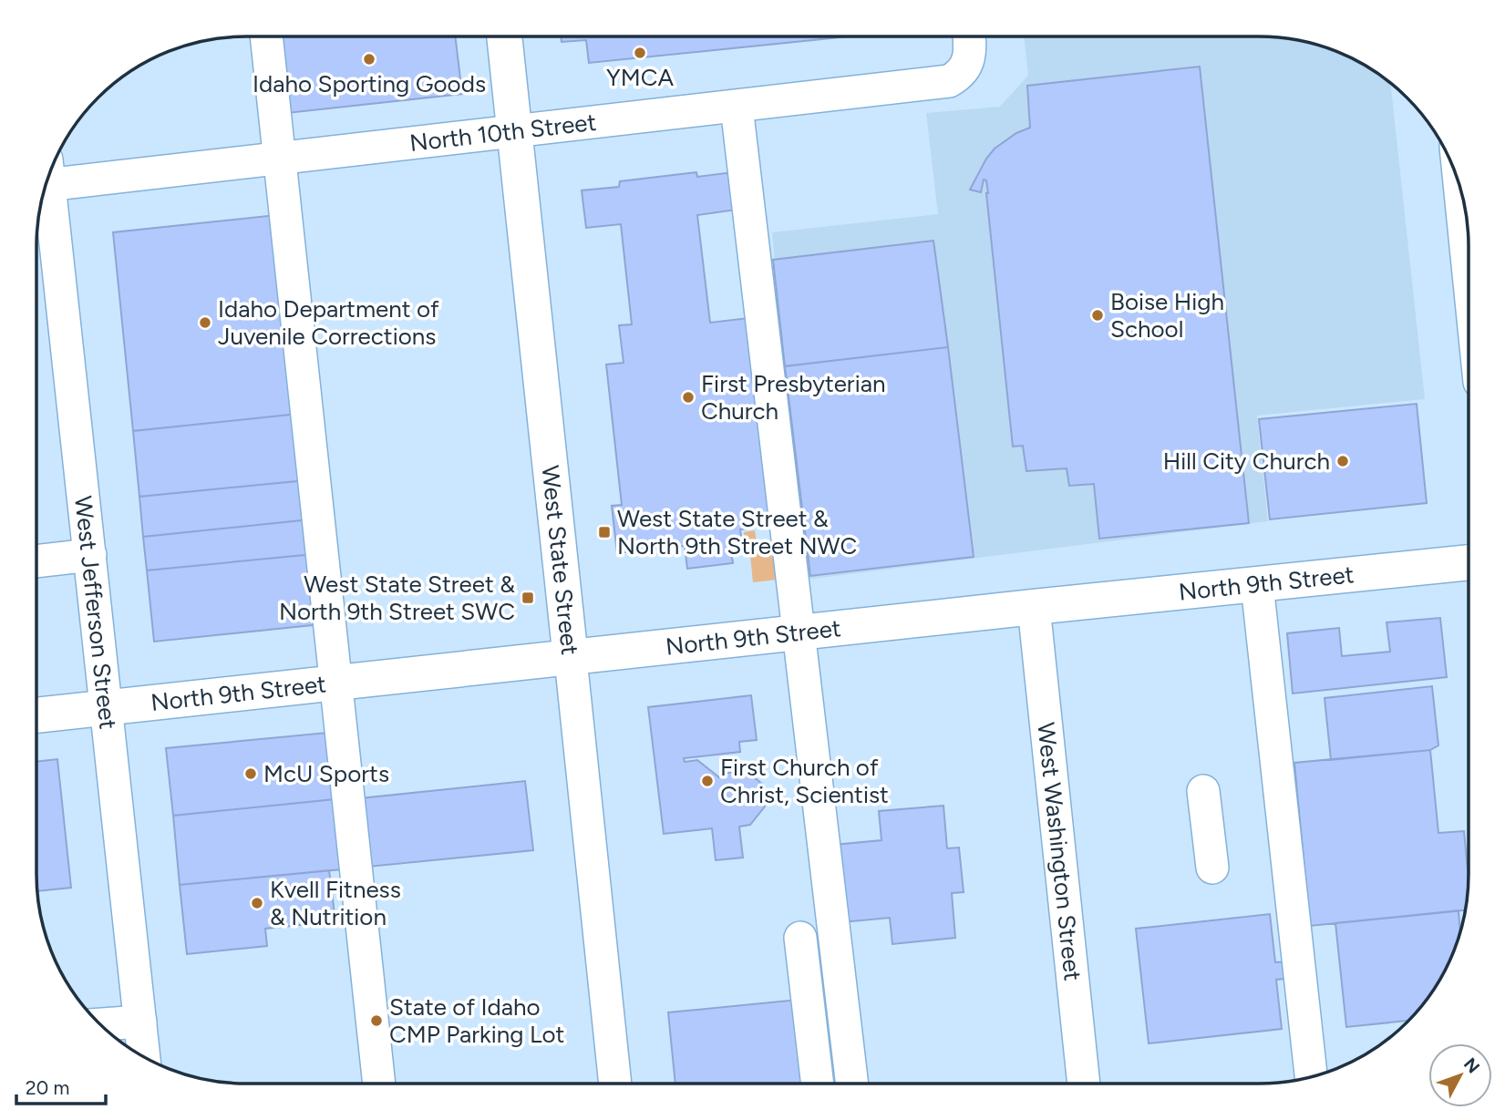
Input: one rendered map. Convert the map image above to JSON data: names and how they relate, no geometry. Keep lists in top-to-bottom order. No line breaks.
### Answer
{"streets":{"main road":["West State Street","North 9th Street"],"street":["North 10th Street","West Jefferson Street","West Washington Street"]},"crossings":[["North 10th Street","West State Street"],["West State Street","North 9th Street"],["North 9th Street","West Jefferson Street"],["North 9th Street","West Washington Street"]],"places":{"other":["YMCA","Idaho Sporting Goods","Boise High School","Idaho Department of Juvenile Corrections","First Presbyterian Church","Hill City Church","McU Sports","First Church of Christ, Scientist","Kvell Fitness & Nutrition","State of Idaho CMP Parking Lot"],"transit":["West State Street & North 9th Street NWC","West State Street & North 9th Street SWC"]},"scale_bar":"20 m","north":"top right"}
